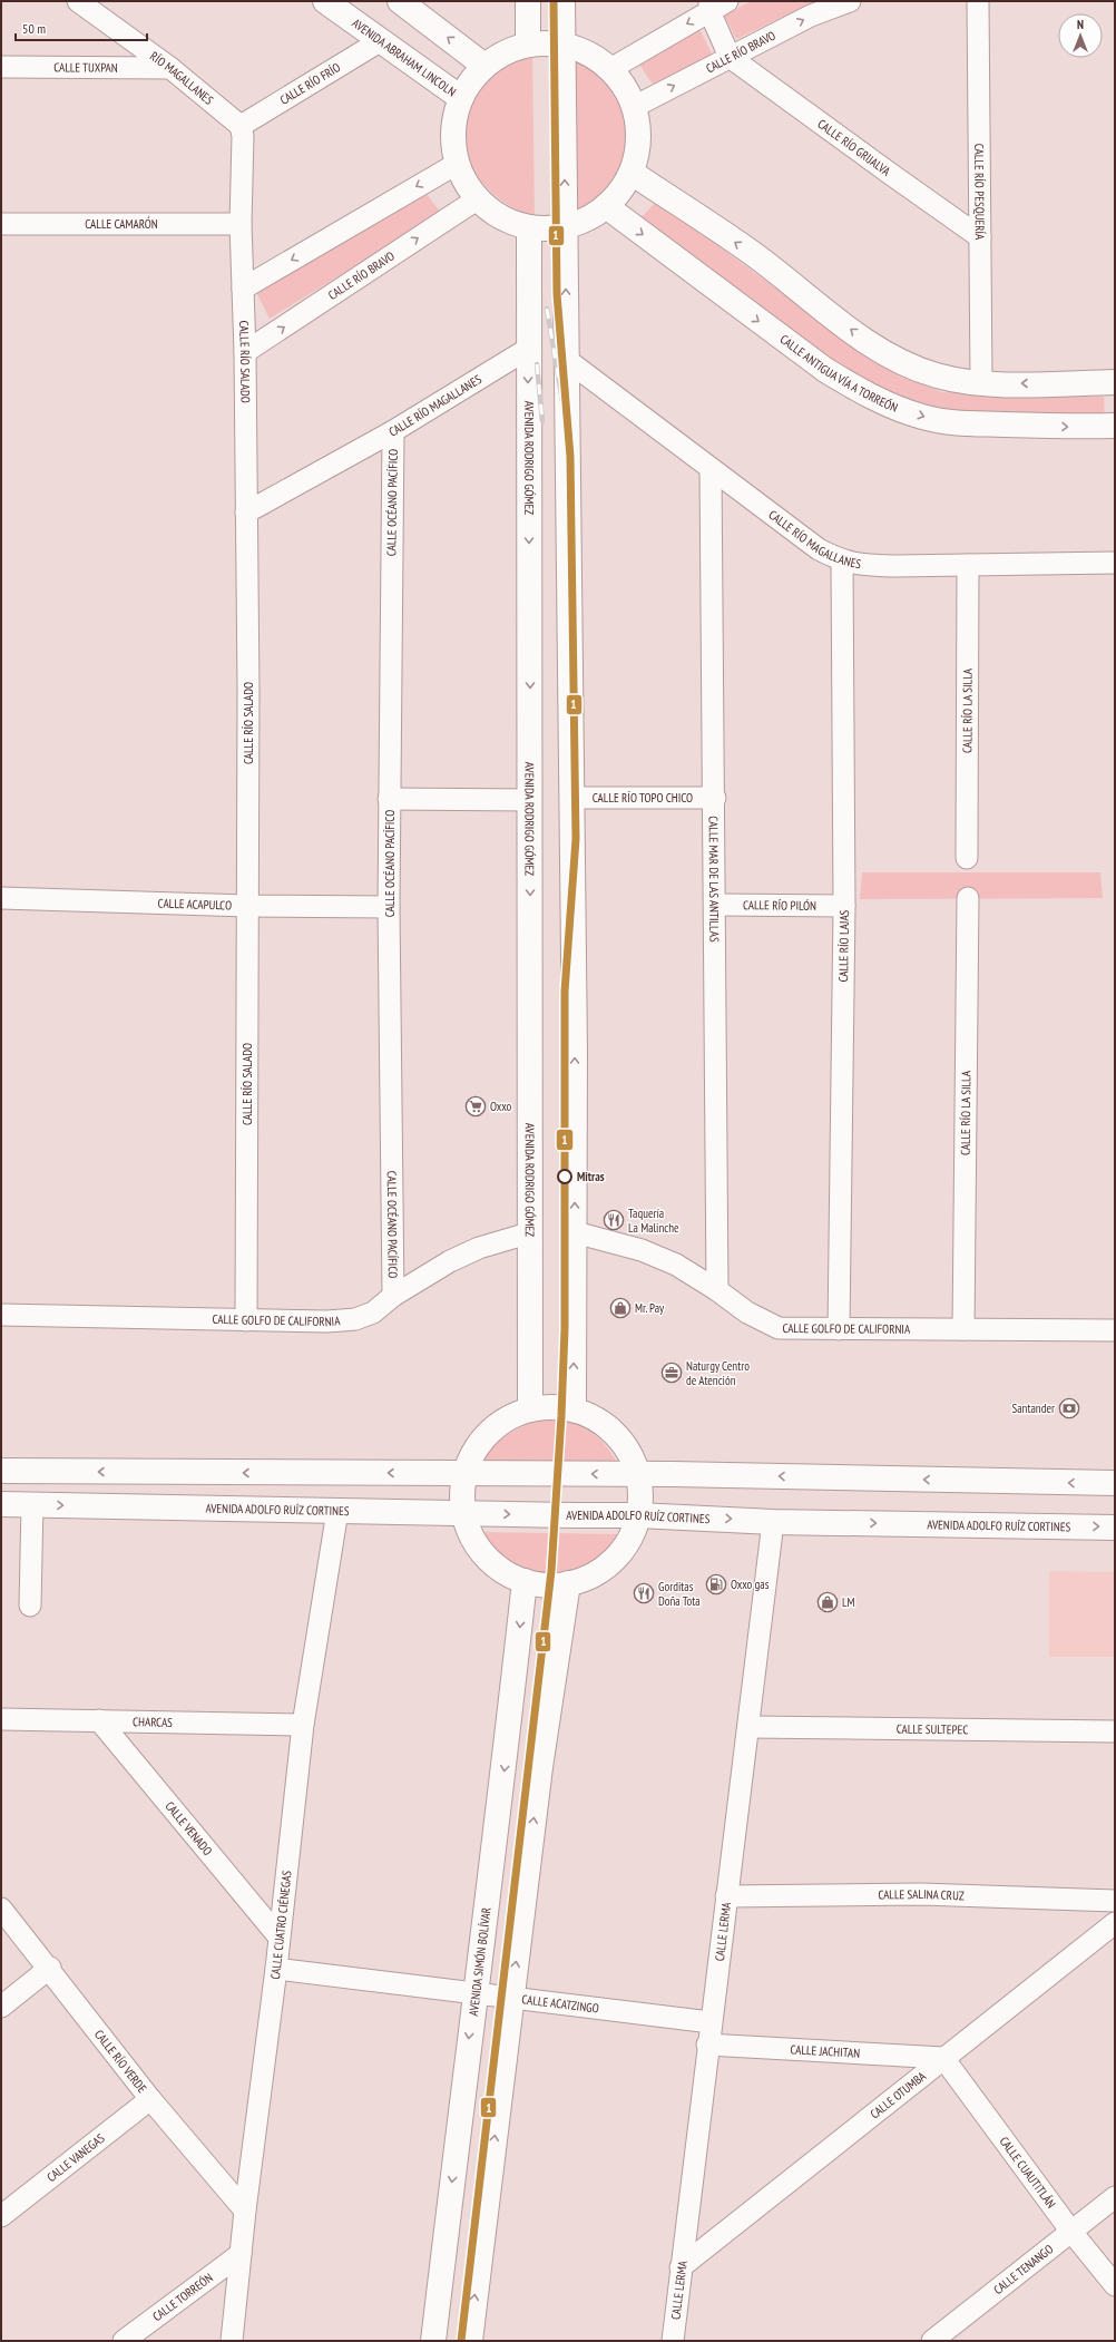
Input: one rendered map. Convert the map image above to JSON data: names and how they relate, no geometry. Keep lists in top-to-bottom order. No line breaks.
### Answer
{"streets":{"main road":["AVENIDA ABRAHAM LINCOLN","CALLE ANTIGUA VÍA A TORREÓN","AVENIDA RODRIGO GÓMEZ","AVENIDA ADOLFO RUÍZ CORTINES","AVENIDA SIMÓN BOLÍVAR"],"street":["CALLE RÍO BRAVO","CALLE TUXPAN","RÍO MAGALLANES","CALLE RÍO FRÍO","CALLE RÍO GRIJALVA","CALLE RÍO PESQUERÍA","CALLE CAMARÓN","CALLE RÍO SALADO","CALLE RÍO MAGALLANES","CALLE OCÉANO PACÍFICO","CALLE RÍO LA SILLA","CALLE RÍO TOPO CHICO","CALLE MAR DE LAS ANTILLAS","CALLE ACAPULCO","CALLE RÍO PILÓN","CALLE RÍO LAJAS","CALLE GOLFO DE CALIFORNIA","CHARCAS","CALLE SULTEPEC","CALLE VENADO","CALLE SALINA CRUZ","CALLE CUATRO CIÉNEGAS","CALLE LERMA","CALLE ACATZINGO","CALLE JACHITAN","CALLE RÍO VERDE","CALLE OTUMBA","CALLE VANEGAS","CALLE CUAUTITLÁN","CALLE TENANGO","CALLE TORREÓN"]},"crossings":[["CALLE RÍO BRAVO","CALLE RÍO GRIJALVA"],["CALLE RÍO BRAVO","CALLE RÍO SALADO"],["AVENIDA ABRAHAM LINCOLN","CALLE RÍO FRÍO"],["CALLE TUXPAN","RÍO MAGALLANES"],["RÍO MAGALLANES","CALLE RÍO FRÍO"],["RÍO MAGALLANES","CALLE RÍO SALADO"],["CALLE RÍO FRÍO","CALLE RÍO SALADO"],["CALLE RÍO GRIJALVA","CALLE RÍO PESQUERÍA"],["CALLE CAMARÓN","CALLE RÍO SALADO"],["CALLE RÍO SALADO","CALLE RÍO MAGALLANES"],["CALLE RÍO SALADO","CALLE ACAPULCO"],["CALLE RÍO SALADO","CALLE GOLFO DE CALIFORNIA"],["CALLE RÍO MAGALLANES","AVENIDA RODRIGO GÓMEZ"],["CALLE RÍO MAGALLANES","CALLE OCÉANO PACÍFICO"],["CALLE RÍO MAGALLANES","CALLE RÍO LA SILLA"],["CALLE RÍO MAGALLANES","CALLE MAR DE LAS ANTILLAS"],["CALLE RÍO MAGALLANES","CALLE RÍO LAJAS"],["AVENIDA RODRIGO GÓMEZ","CALLE GOLFO DE CALIFORNIA"],["CALLE OCÉANO PACÍFICO","CALLE ACAPULCO"],["CALLE OCÉANO PACÍFICO","CALLE GOLFO DE CALIFORNIA"],["CALLE RÍO LA SILLA","CALLE GOLFO DE CALIFORNIA"],["CALLE RÍO TOPO CHICO","CALLE MAR DE LAS ANTILLAS"],["CALLE MAR DE LAS ANTILLAS","CALLE RÍO PILÓN"],["CALLE MAR DE LAS ANTILLAS","CALLE GOLFO DE CALIFORNIA"],["CALLE RÍO PILÓN","CALLE RÍO LAJAS"],["CALLE RÍO LAJAS","CALLE GOLFO DE CALIFORNIA"],["AVENIDA ADOLFO RUÍZ CORTINES","CALLE CUATRO CIÉNEGAS"],["AVENIDA ADOLFO RUÍZ CORTINES","CALLE LERMA"],["CHARCAS","CALLE VENADO"],["CHARCAS","CALLE CUATRO CIÉNEGAS"],["CALLE SULTEPEC","CALLE LERMA"],["CALLE VENADO","CALLE CUATRO CIÉNEGAS"],["CALLE SALINA CRUZ","CALLE LERMA"],["CALLE CUATRO CIÉNEGAS","CALLE ACATZINGO"],["CALLE CUATRO CIÉNEGAS","CALLE RÍO VERDE"],["CALLE CUATRO CIÉNEGAS","CALLE TORREÓN"],["CALLE LERMA","CALLE ACATZINGO"],["CALLE LERMA","CALLE JACHITAN"],["CALLE LERMA","CALLE OTUMBA"],["AVENIDA SIMÓN BOLÍVAR","CALLE ACATZINGO"],["CALLE JACHITAN","CALLE OTUMBA"],["CALLE JACHITAN","CALLE CUAUTITLÁN"],["CALLE RÍO VERDE","CALLE VANEGAS"],["CALLE OTUMBA","CALLE CUAUTITLÁN"],["CALLE CUAUTITLÁN","CALLE TENANGO"]],"places":{"supermarket":["Oxxo"],"other":["Mitras"],"restaurant":["Taquería La Malinche","Gorditas Doña Tota"],"shop":["Mr. Pay","LM"],"office":["Naturgy Centro de Atención"],"bank":["Santander"],"fuel station":["Oxxo gas"]},"lines":["transit line 1"],"scale_bar":"50 m","north":"top"}
